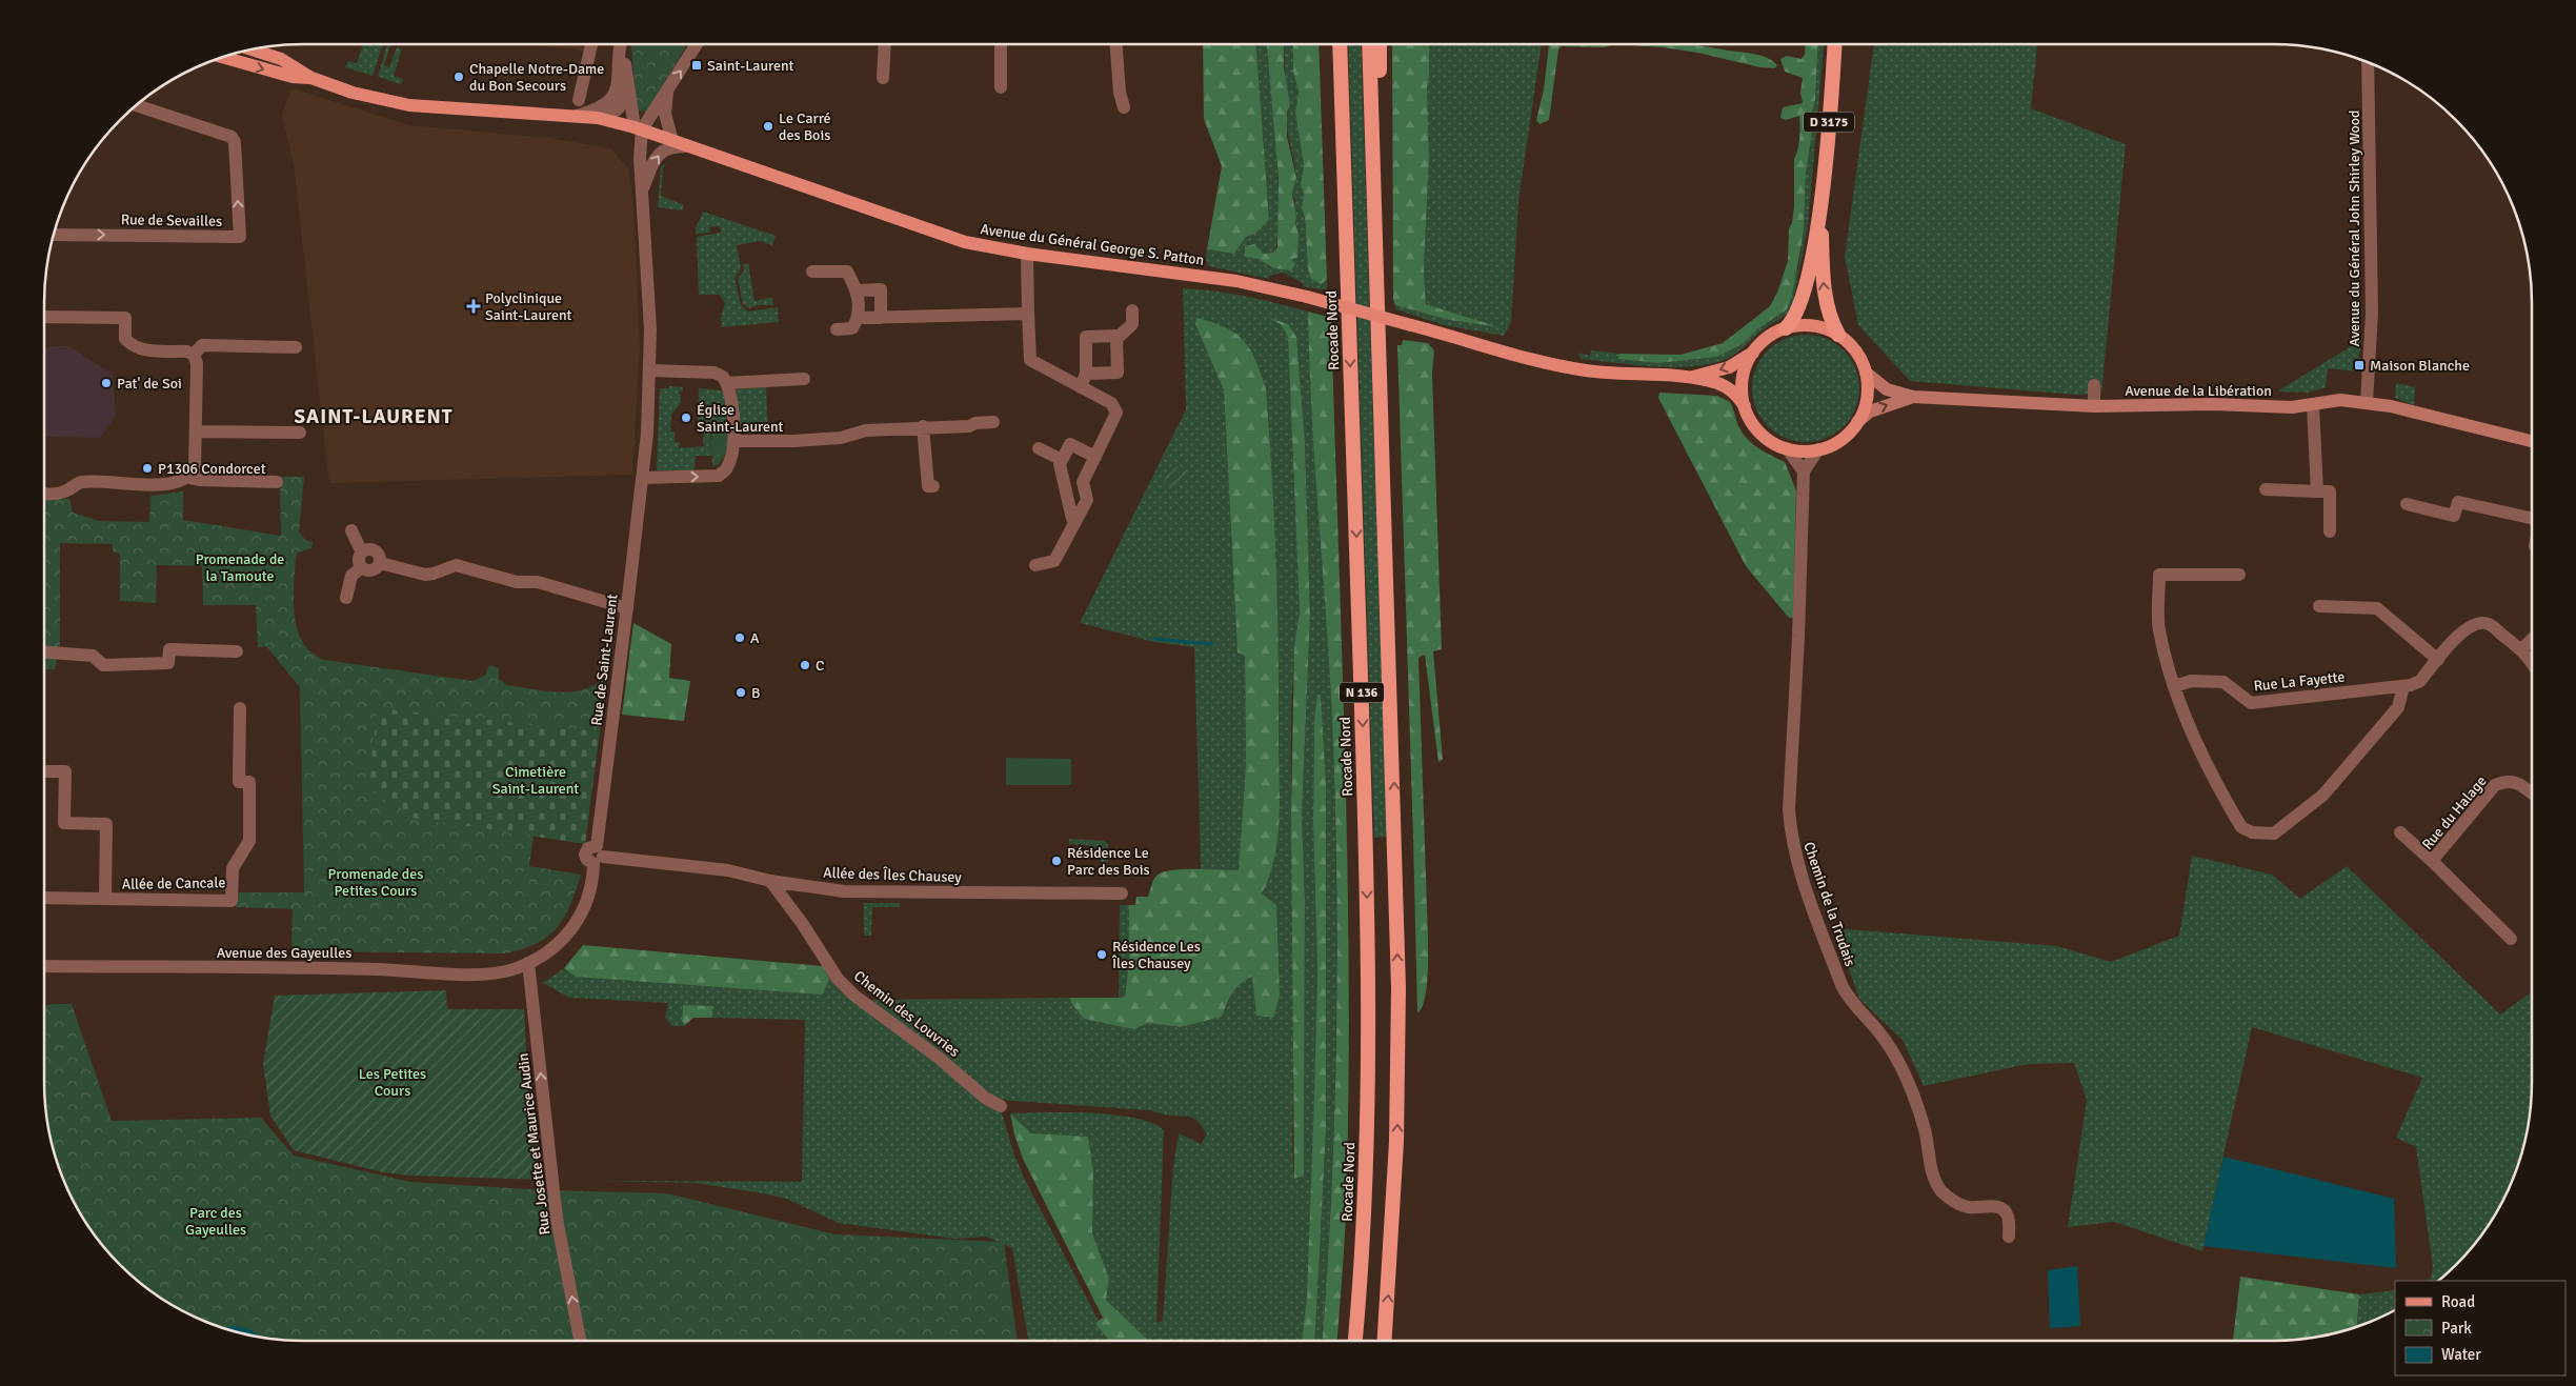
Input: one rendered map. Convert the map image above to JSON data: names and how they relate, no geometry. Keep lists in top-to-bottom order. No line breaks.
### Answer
{"streets":{"highway":["D 3175","Rocade Nord","N 136"],"main road":["Avenue du Général George S. Patton","Avenue de la Libération"],"street":["Rue de Sevailles","Avenue du Général John Shirley Wood","Rue de Saint-Laurent","Rue La Fayette","Rue du Halage","Allée des Îles Chausey","Allée de Cancale","Chemin de la Trudais","Avenue des Gayeulles","Chemin des Louvries","Rue Josette et Maurice Audin"]},"crossings":[["D 3175","Avenue du Général George S. Patton"],["D 3175","Avenue de la Libération"],["Avenue du Général John Shirley Wood","Avenue de la Libération"],["Avenue du Général George S. Patton","Avenue de la Libération"],["Avenue du Général George S. Patton","Rue de Saint-Laurent"],["Rue de Saint-Laurent","Allée des Îles Chausey"],["Rue de Saint-Laurent","Avenue des Gayeulles"],["Rue de Saint-Laurent","Rue Josette et Maurice Audin"],["Allée des Îles Chausey","Chemin des Louvries"],["Avenue des Gayeulles","Rue Josette et Maurice Audin"]],"one_way":["Rue Josette et Maurice Audin"],"districts":["SAINT-LAURENT"],"parks":["Promenade de la Tamoute","Cimetière Saint-Laurent","Promenade des Petites Cours","Les Petites Cours","Parc des Gayeulles"],"places":{"transit":["Saint-Laurent","Maison Blanche"],"other":["Chapelle Notre-Dame du Bon Secours","Le Carré des Bois","Pat' de Soi","Église Saint-Laurent","P1306 Condorcet","A","C","B","Résidence Le Parc des Bois","Résidence Les Îles Chausey"],"health":["Polyclinique Saint-Laurent"]},"legend":["Road","Park","Water"]}
